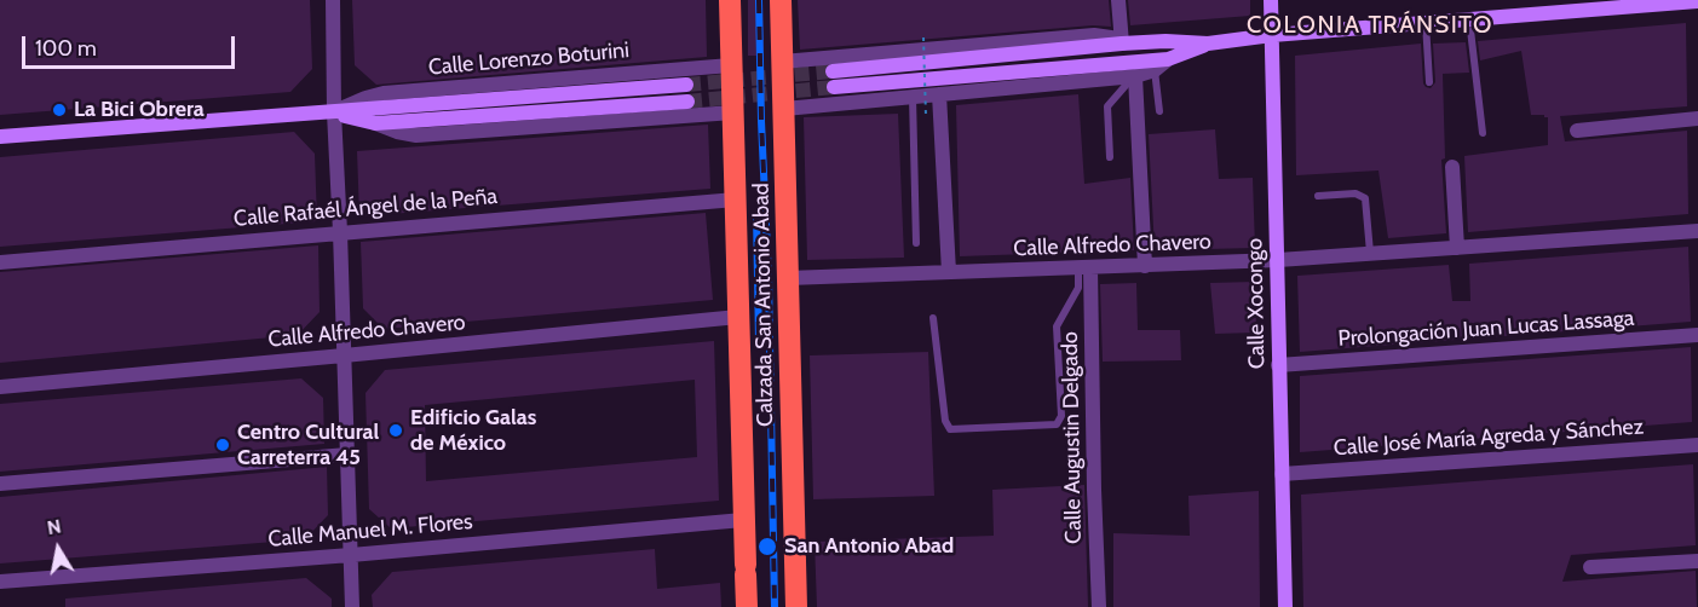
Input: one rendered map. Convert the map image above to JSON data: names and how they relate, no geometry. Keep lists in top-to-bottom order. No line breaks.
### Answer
{"streets":{"highway":["Calzada San Antonio Abad"],"main road":["Calle Lorenzo Boturini","Calle Xocongo"],"street":["Calle Rafaél Ángel de la Peña","Calle Alfredo Chavero","Prolongación Juan Lucas Lassaga","Calle Augustin Delgado","Calle José María Agreda y Sánchez","Calle Manuel M. Flores"]},"crossings":[["Calle Lorenzo Boturini","Calzada San Antonio Abad"],["Calle Rafaél Ángel de la Peña","Calzada San Antonio Abad"],["Calle Alfredo Chavero","Calle Xocongo"],["Calle Alfredo Chavero","Calzada San Antonio Abad"],["Calle Alfredo Chavero","Calle Augustin Delgado"],["Calle Xocongo","Prolongación Juan Lucas Lassaga"],["Calle Xocongo","Calle José María Agreda y Sánchez"],["Calzada San Antonio Abad","Calle Manuel M. Flores"]],"districts":["COLONIA TRÁNSITO"],"places":["La Bici Obrera","Edificio Galas de México","Centro Cultural Carreterra 45","San Antonio Abad"],"scale_bar":"100 m","north":"top"}
